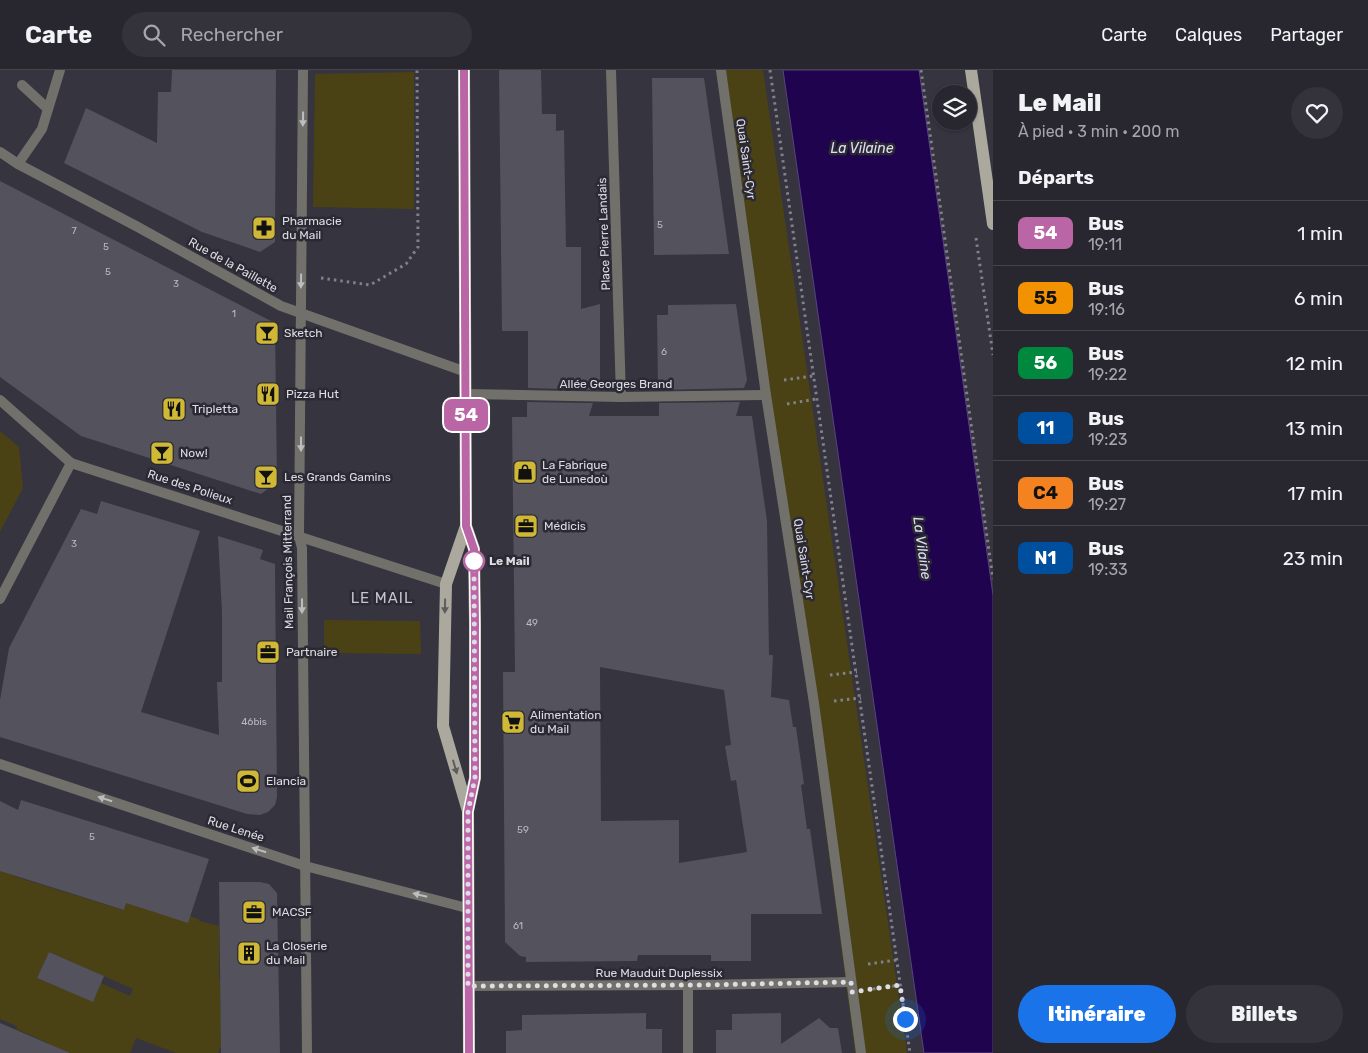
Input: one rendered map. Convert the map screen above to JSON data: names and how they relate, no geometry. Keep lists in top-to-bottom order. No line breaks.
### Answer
{"streets":{"street":["Quai Saint-Cyr","Place Pierre Landais","Rue de la Paillette","Allée Georges Brand","Rue des Polieux","Mail François Mitterrand","Rue Lenée","Rue Mauduit Duplessix"]},"crossings":[["Quai Saint-Cyr","Allée Georges Brand"],["Quai Saint-Cyr","Rue Mauduit Duplessix"],["Place Pierre Landais","Allée Georges Brand"],["Rue de la Paillette","Mail François Mitterrand"],["Rue des Polieux","Mail François Mitterrand"],["Mail François Mitterrand","Rue Lenée"]],"one_way":["Mail François Mitterrand","Rue Lenée"],"districts":["LE MAIL"],"water":["La Vilaine"],"places":{"pharmacy":["Pharmacie du Mail"],"bar":["Sketch","Now!","Les Grands Gamins"],"restaurant":["Pizza Hut","Tripletta"],"shop":["La Fabrique de Lunedoù"],"office":["Médicis","Partnaire","MACSF"],"other":["Le Mail"],"supermarket":["Alimentation du Mail"],"sports":["Elancia"],"building":["La Closerie du Mail"]},"lines":["bus line 54"],"house_numbers":["5","7","5","5","3","1","6","3","49","46bis","59","5","61"],"page":{"header":"Carte","search":"Rechercher","nav":["Carte","Calques","Partager"],"on_map":"54","heading":[["Le Mail","À pied · 3 min · 200 m"],"Départs"],"list":[{"mark":"54","name":"Bus","note":"19:11","value":"1 min"},{"mark":"55","name":"Bus","note":"19:16","value":"6 min"},{"mark":"56","name":"Bus","note":"19:22","value":"12 min"},{"mark":"11","name":"Bus","note":"19:23","value":"13 min"},{"mark":"C4","name":"Bus","note":"19:27","value":"17 min"},{"mark":"N1","name":"Bus","note":"19:33","value":"23 min"}],"buttons":["Itinéraire","Billets"]}}
